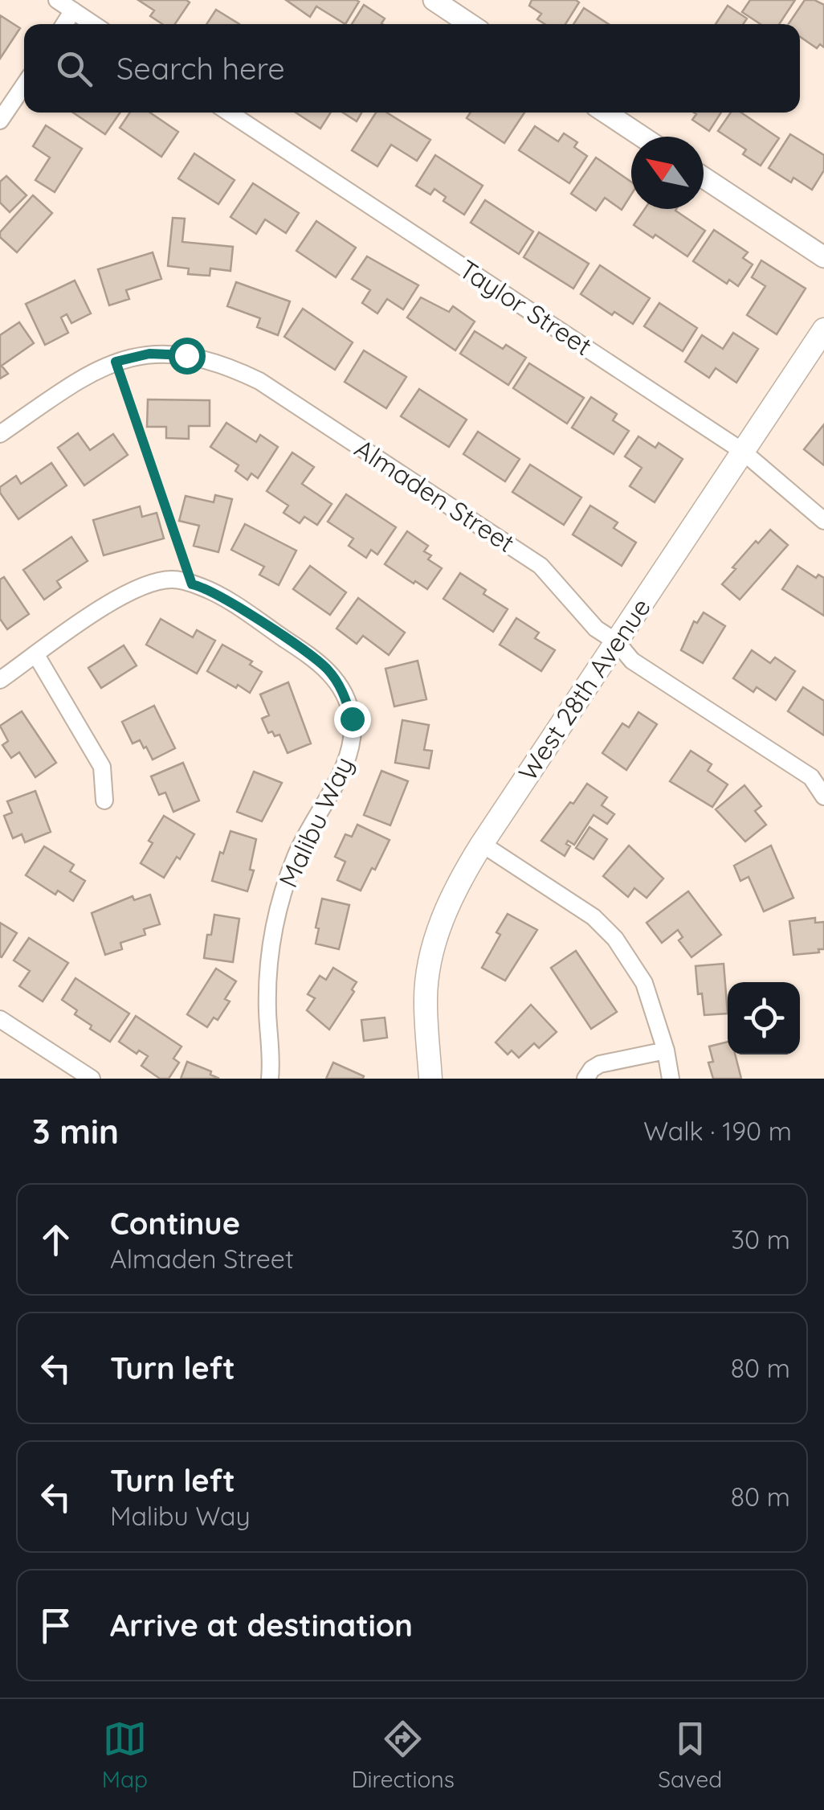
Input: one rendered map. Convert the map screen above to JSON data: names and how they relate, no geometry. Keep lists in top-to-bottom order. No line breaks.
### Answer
{"streets":{"main road":["West 28th Avenue"],"street":["Taylor Street","Almaden Street","Malibu Way"]},"crossings":[["Taylor Street","West 28th Avenue"],["Almaden Street","West 28th Avenue"]],"north":"top left","page":{"search":"Search here","heading":["3 min","Walk · 190 m"],"list":[["Continue","Almaden Street","30 m"],["Turn left","80 m"],["Turn left","Malibu Way","80 m"],"Arrive at destination"],"nav":["Map","Directions","Saved"]}}
